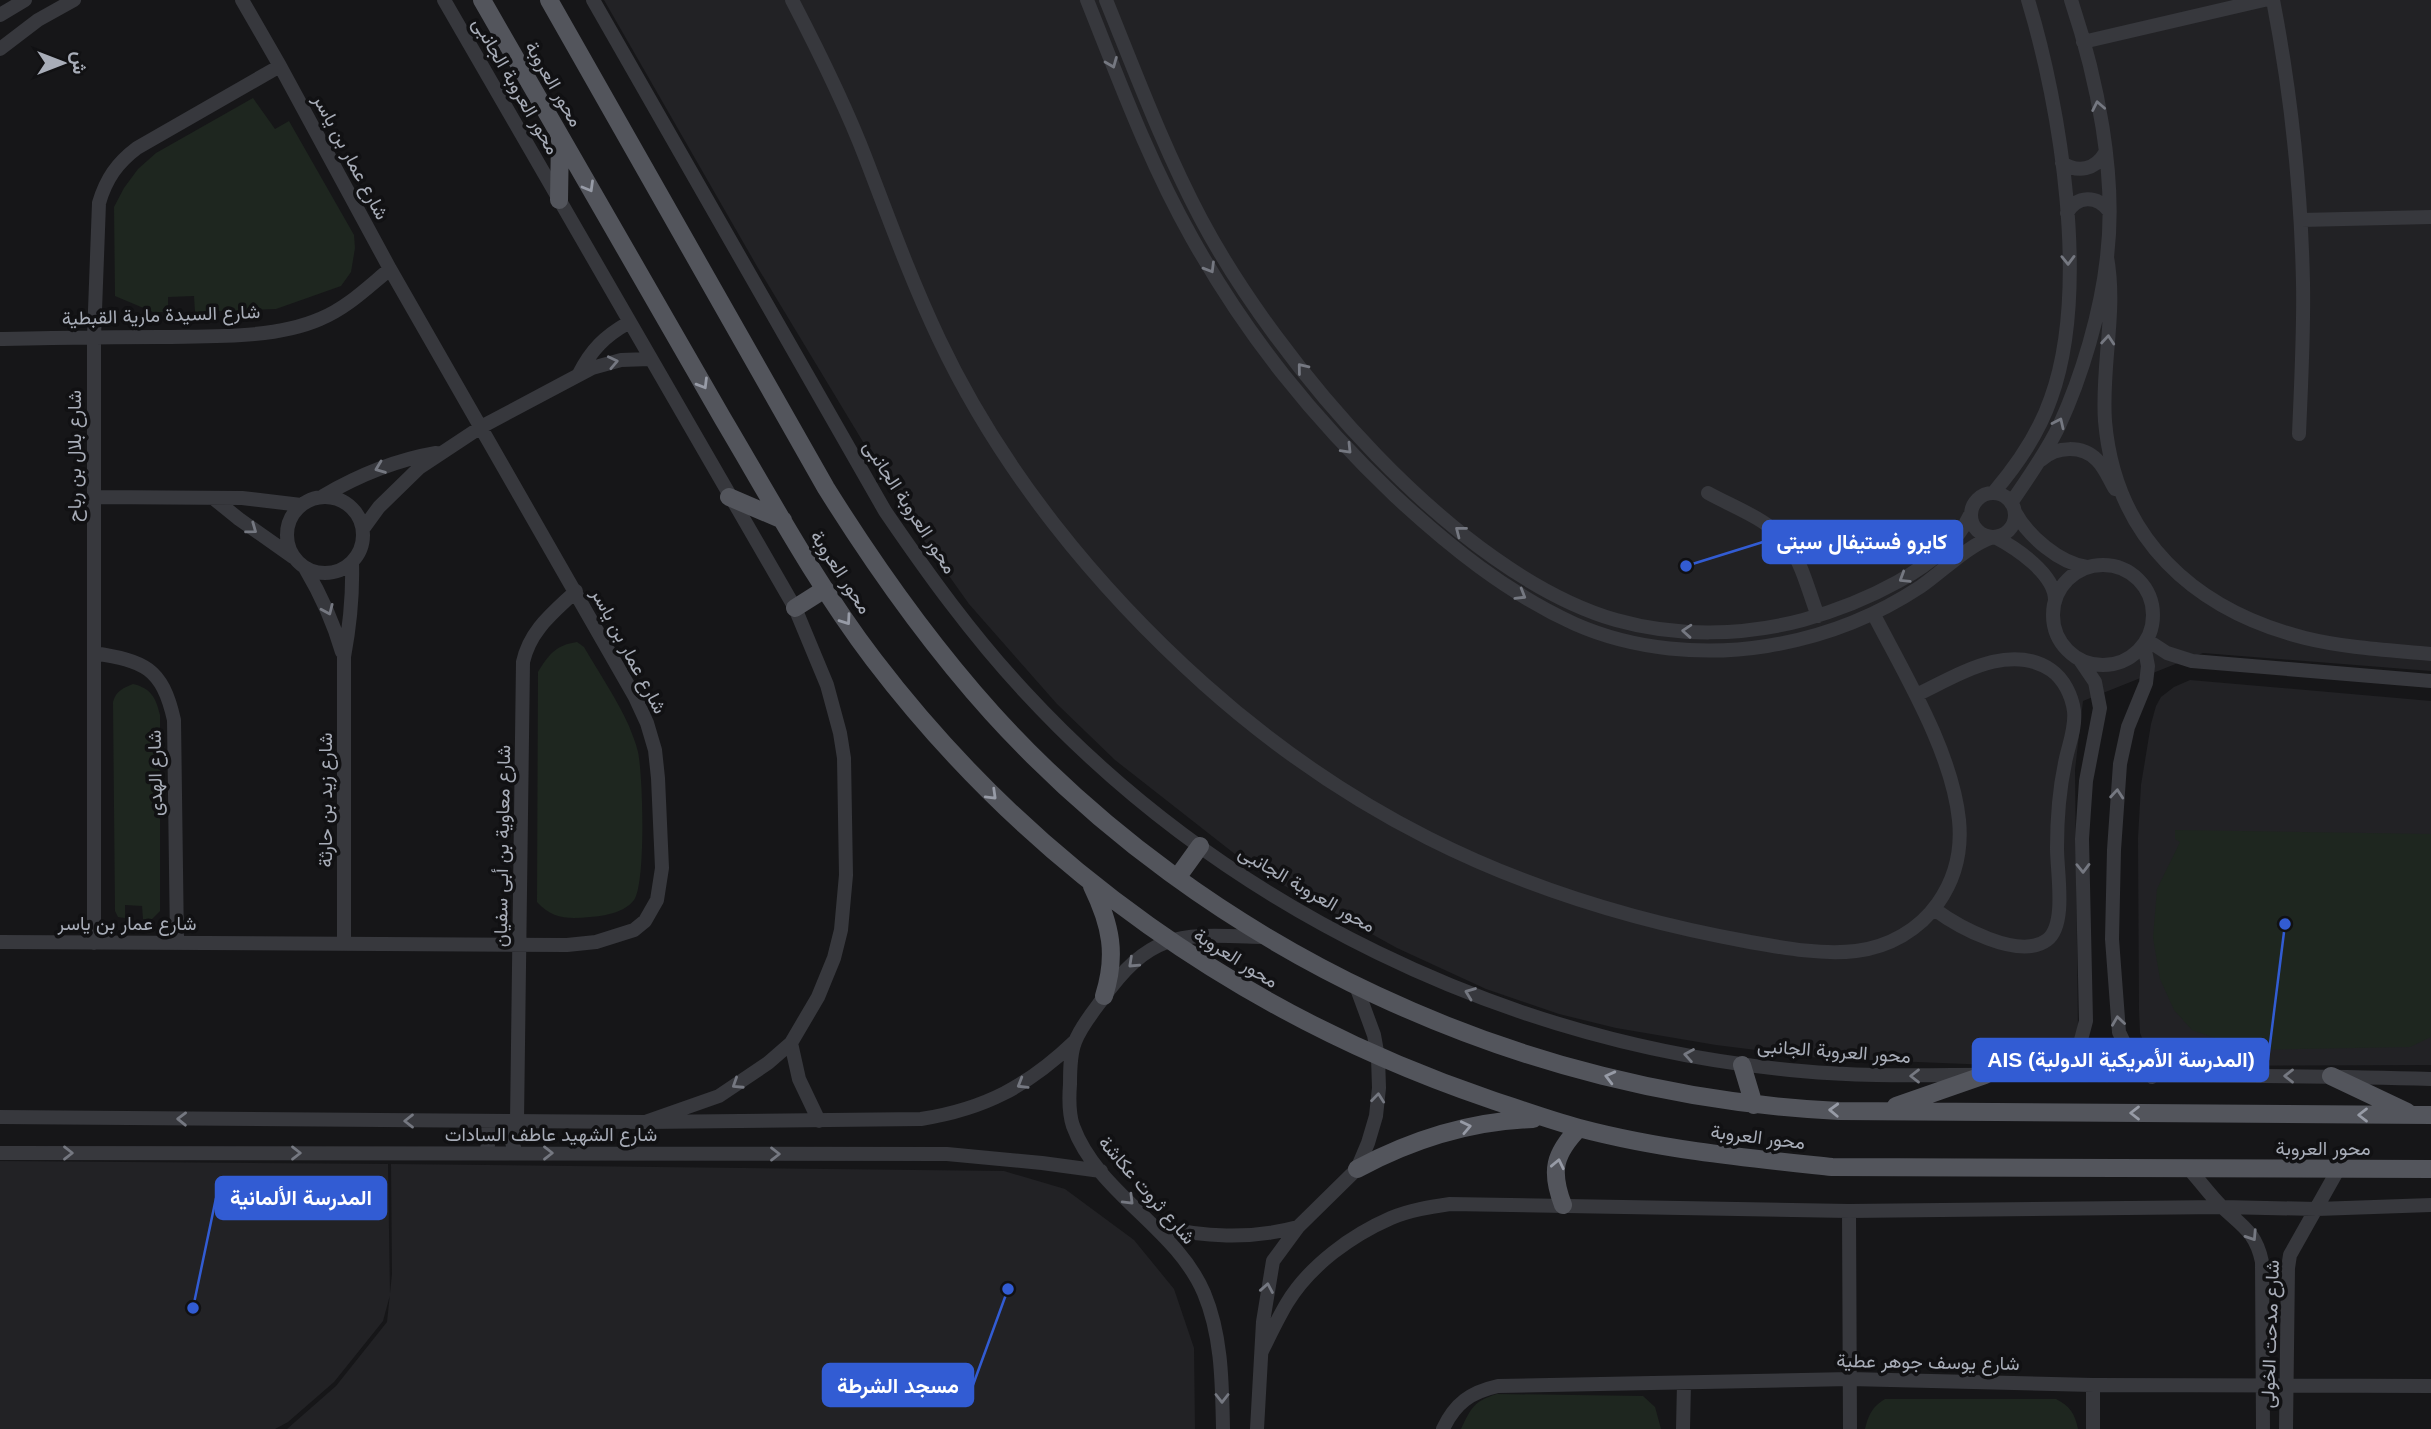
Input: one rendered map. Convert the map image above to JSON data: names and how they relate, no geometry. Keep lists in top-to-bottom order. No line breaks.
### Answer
{"streets":{"main road":["محور العروبة"],"street":["محور العروبة الجانبى","شارع عمار بن ياسر","شارع السيدة مارية القبطية","شارع بلال بن رباح","شارع الهدى","شارع زيد بن حارثة","شارع معاوية بن أبى سفيان","شارع الشهيد عاطف السادات","شارع ثروت عكاشة","شارع مدحت الخولى","شارع يوسف جوهر عطية"]},"crossings":[["محور العروبة","شارع ثروت عكاشة"],["محور العروبة","شارع مدحت الخولى"],["محور العروبة الجانبى","شارع الشهيد عاطف السادات"],["شارع عمار بن ياسر","شارع السيدة مارية القبطية"],["شارع عمار بن ياسر","شارع بلال بن رباح"],["شارع عمار بن ياسر","شارع الهدى"],["شارع عمار بن ياسر","شارع زيد بن حارثة"],["شارع عمار بن ياسر","شارع معاوية بن أبى سفيان"],["شارع السيدة مارية القبطية","شارع بلال بن رباح"],["شارع بلال بن رباح","شارع الهدى"],["شارع معاوية بن أبى سفيان","شارع الشهيد عاطف السادات"],["شارع الشهيد عاطف السادات","شارع ثروت عكاشة"],["شارع مدحت الخولى","شارع يوسف جوهر عطية"]],"one_way":["شارع ثروت عكاشة"],"places":["كايرو فستيفال سيتى","AIS (المدرسة الأمريكية الدولية)","مسجد الشرطة","المدرسة الألمانية"],"north":"right"}
